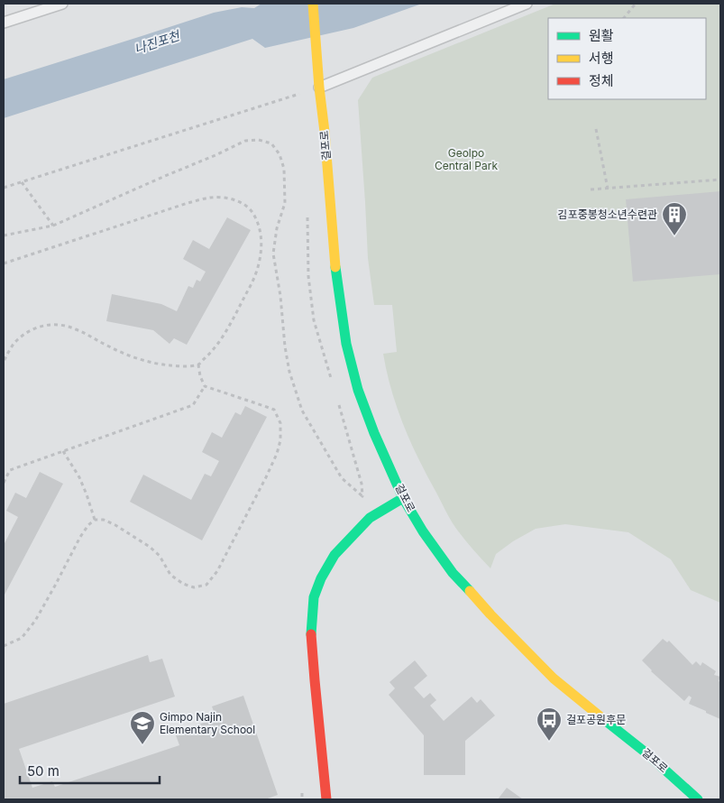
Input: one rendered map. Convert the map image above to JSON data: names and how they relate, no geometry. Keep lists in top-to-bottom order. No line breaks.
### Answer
{"streets":{"street":["걸포로"]},"water":["나진포천"],"parks":["Geolpo Central Park"],"places":{"building":["김포중봉청소년수련관"],"bus stop":["걸포공원후문"],"school or university":["Gimpo Najin Elementary School"]},"legend":["원활","서행","정체"],"scale_bar":"50 m"}
